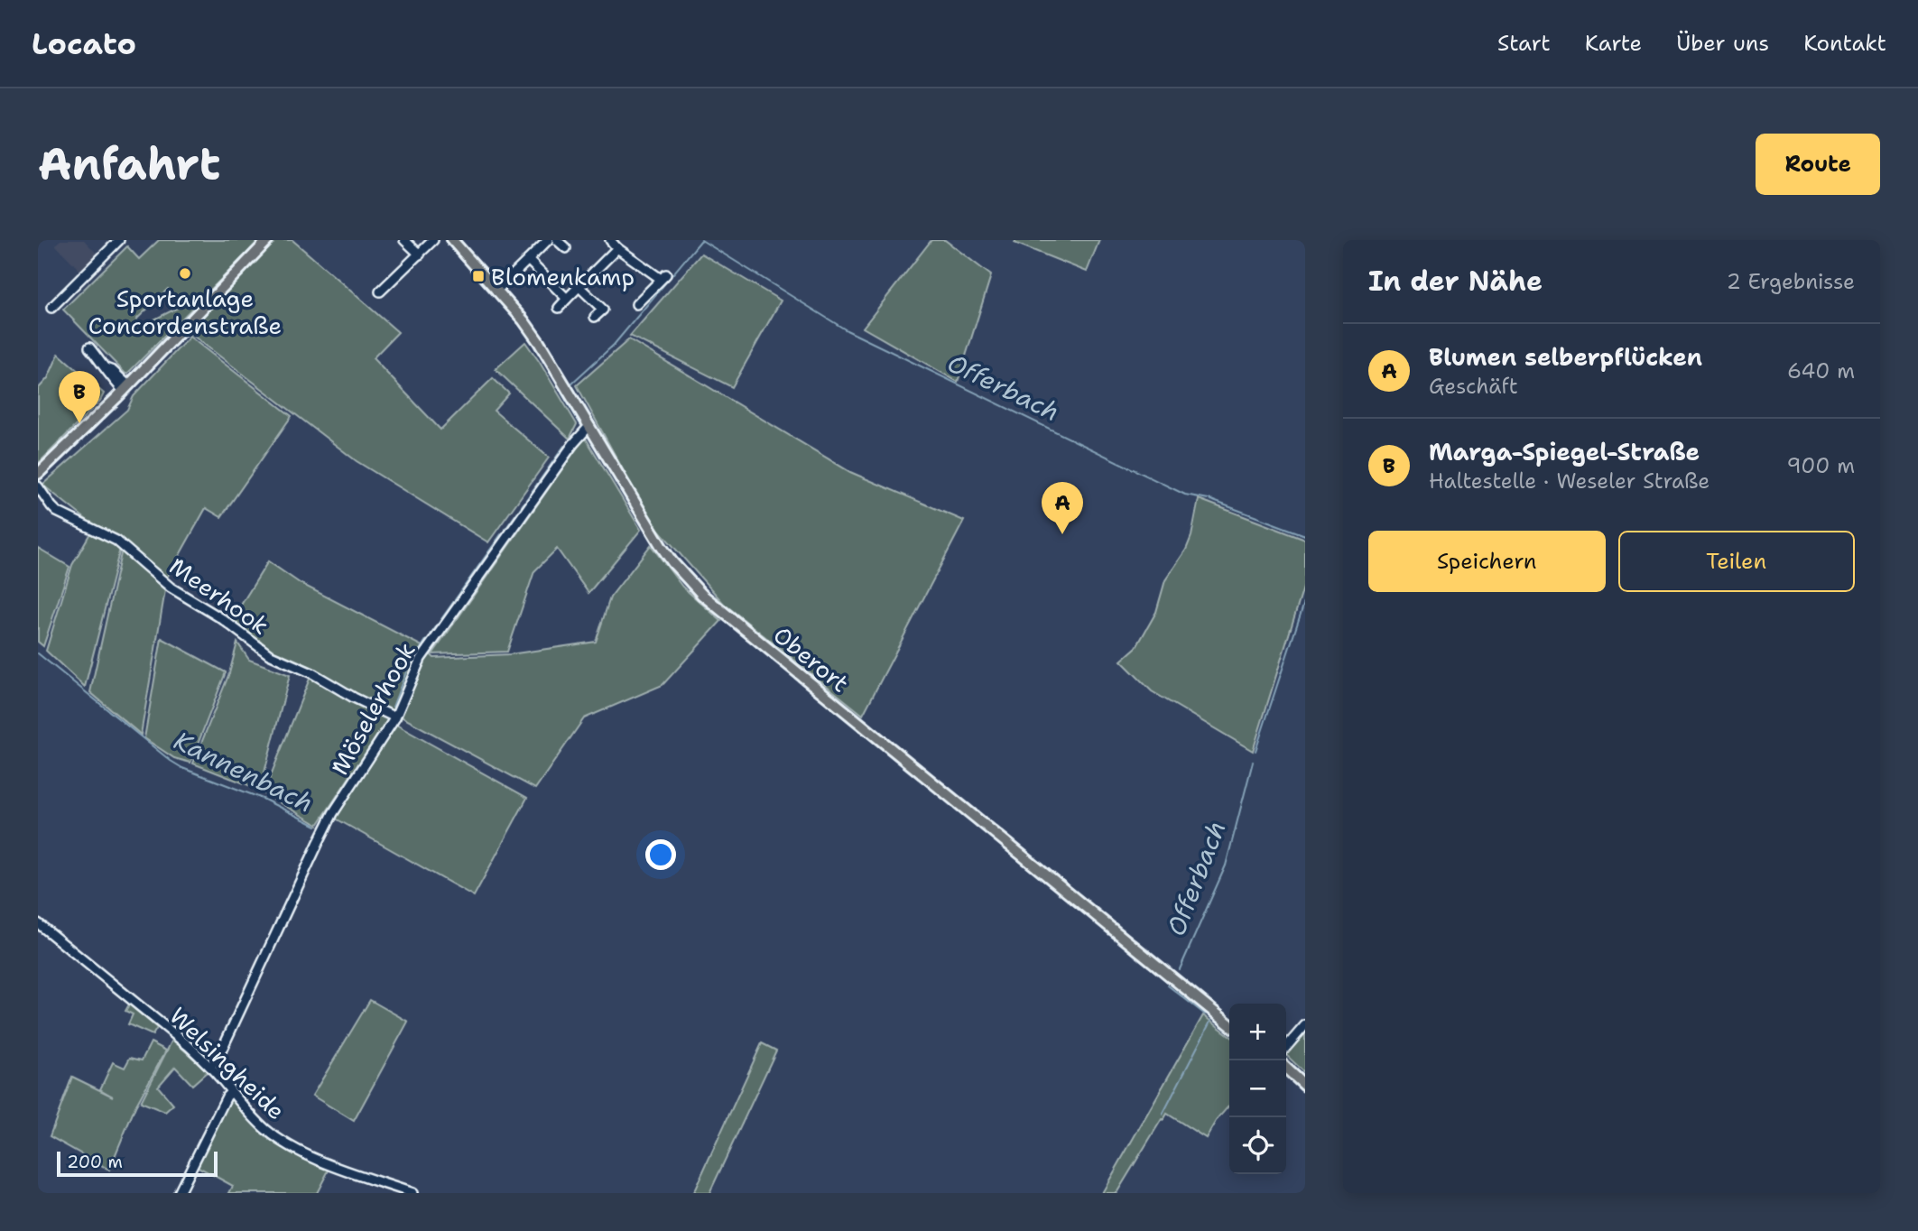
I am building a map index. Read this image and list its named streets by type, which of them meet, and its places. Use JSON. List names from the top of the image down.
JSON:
{
  "streets": {
    "main road": ["Oberort"],
    "street": ["Meerhook", "Möselerhook", "Welsingheide"]
  },
  "crossings": [
    ["Meerhook", "Möselerhook"],
    ["Oberort", "Möselerhook"],
    ["Möselerhook", "Welsingheide"]
  ],
  "water": ["Offerbach", "Kannenbach"],
  "places": {
    "other": ["Sportanlage Concordenstraße"],
    "transit": ["Blomenkamp"]
  },
  "scale_bar": "200 m",
  "page": {
    "header": "Locato",
    "nav": [
      "Start",
      "Karte",
      "Über uns",
      "Kontakt"
    ],
    "buttons": [
      "Route",
      ["Speichern", "Teilen"]
    ],
    "title": "Anfahrt",
    "heading": ["In der Nähe", "2 Ergebnisse"],
    "list": [
      {
        "mark": "A",
        "name": "Blumen selberpflücken",
        "note": "Geschäft",
        "value": "640 m"
      },
      {
        "mark": "B",
        "name": "Marga-Spiegel-Straße",
        "note": "Haltestelle · Weseler Straße",
        "value": "900 m"
      }
    ],
    "pins": ["B", "A"],
    "map_buttons": ["+", "−"],
    "scale": "200 m"
  }
}
